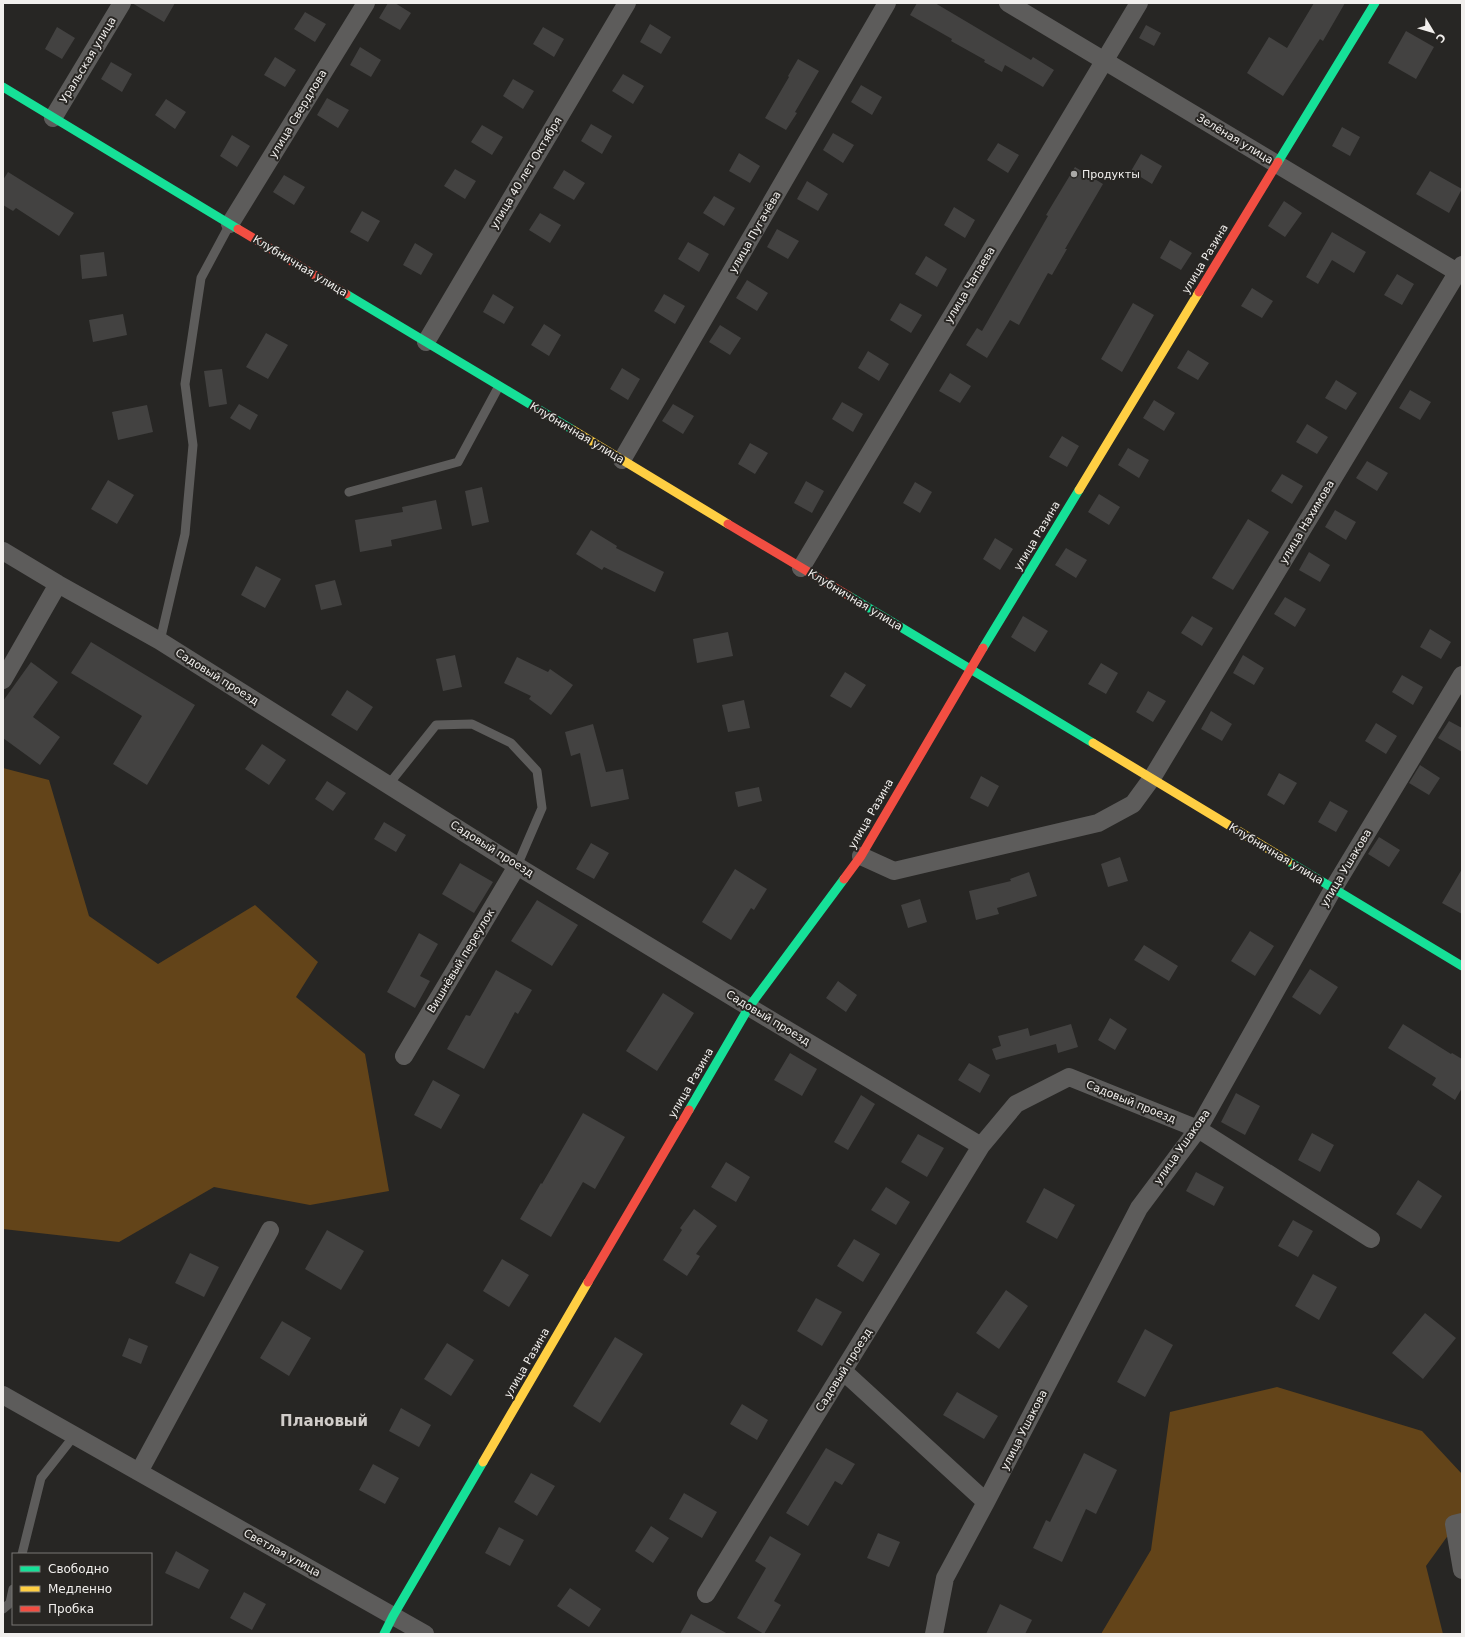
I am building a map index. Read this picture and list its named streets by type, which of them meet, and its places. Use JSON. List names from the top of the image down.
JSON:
{
  "streets": {
    "street": [
      "Уральская улица",
      "улица Свердлова",
      "Зелёная улица",
      "улица 40 лет Октября",
      "улица Пугачёва",
      "улица Разина",
      "Клубничная улица",
      "улица Чапаева",
      "улица Нахимова",
      "Садовый проезд",
      "улица Ушакова",
      "Вишнёвый переулок",
      "Светлая улица"
    ]
  },
  "crossings": [
    ["Уральская улица", "Клубничная улица"],
    ["улица Свердлова", "Клубничная улица"],
    ["Зелёная улица", "улица Разина"],
    ["Зелёная улица", "улица Чапаева"],
    ["Зелёная улица", "улица Нахимова"],
    ["улица 40 лет Октября", "Клубничная улица"],
    ["улица Пугачёва", "Клубничная улица"],
    ["улица Разина", "Клубничная улица"],
    ["улица Разина", "Садовый проезд"],
    ["улица Разина", "Светлая улица"],
    ["Клубничная улица", "улица Чапаева"],
    ["Клубничная улица", "улица Нахимова"],
    ["Клубничная улица", "улица Ушакова"],
    ["Садовый проезд", "улица Ушакова"],
    ["Садовый проезд", "Вишнёвый переулок"]
  ],
  "districts": ["Плановый"],
  "places": ["Продукты"],
  "legend": ["Свободно", "Медленно", "Пробка"],
  "north": "bottom right"
}
